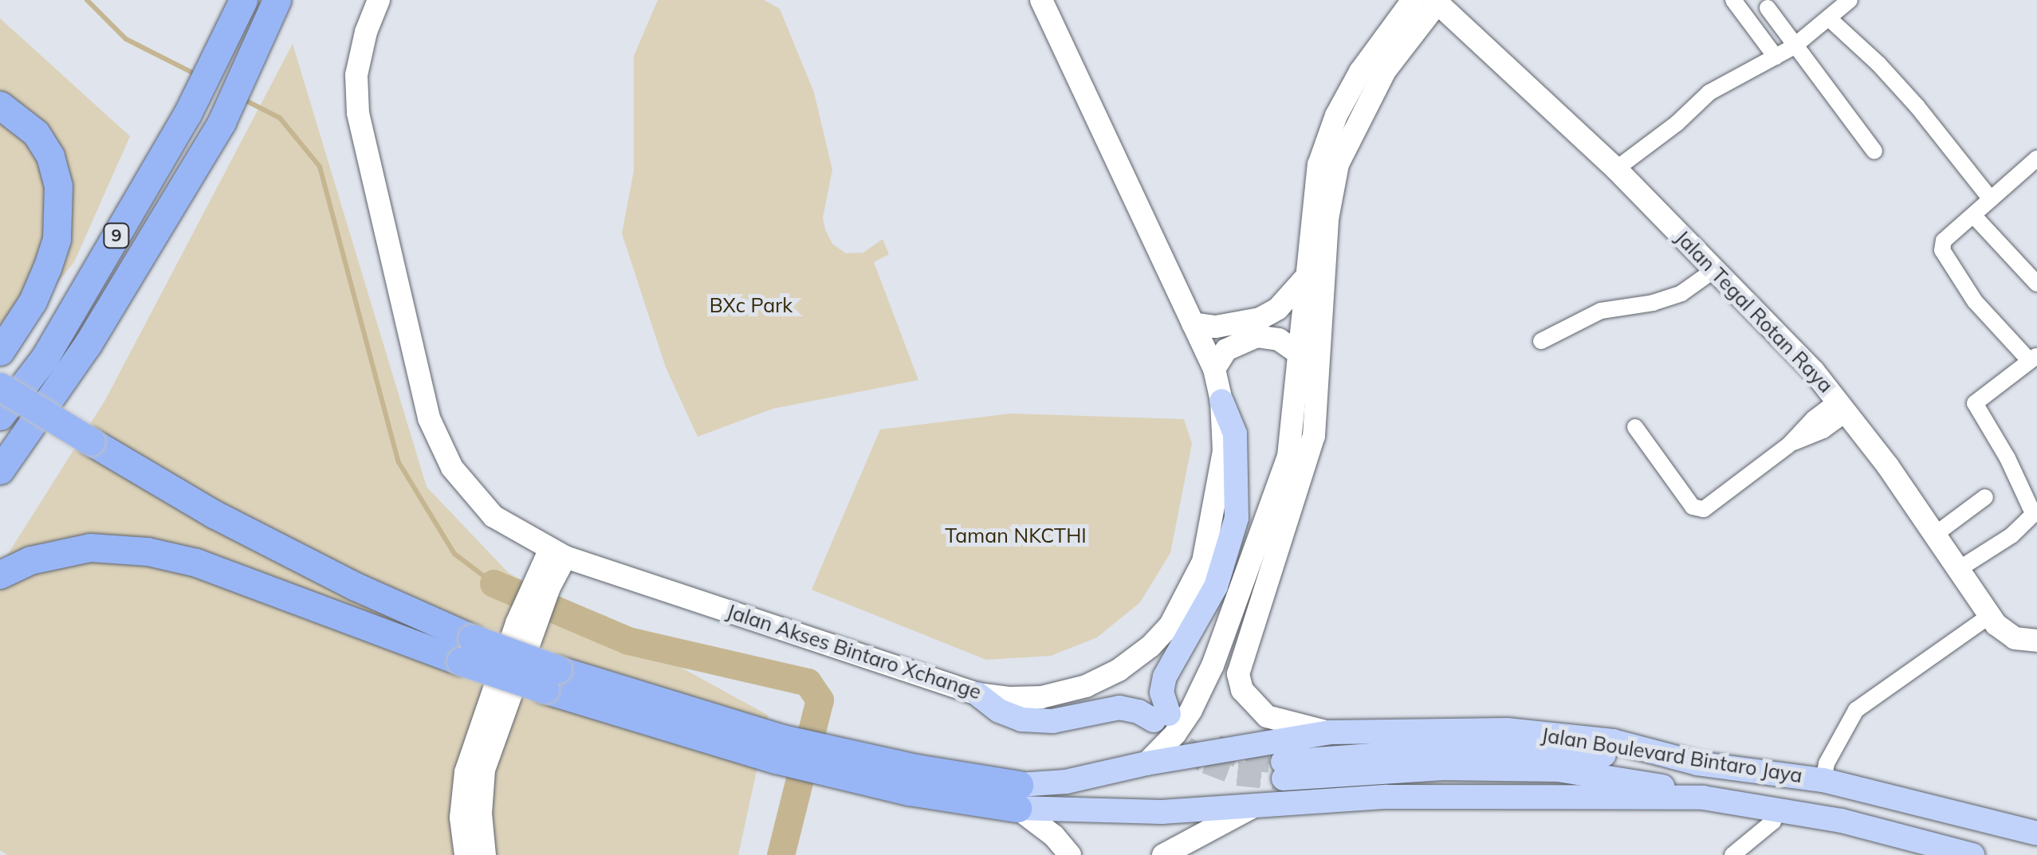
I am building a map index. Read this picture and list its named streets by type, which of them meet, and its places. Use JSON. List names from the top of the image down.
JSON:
{
  "streets": {
    "highway": ["9"],
    "main road": ["Jalan Tegal Rotan Raya", "Jalan Akses Bintaro Xchange", "Jalan Boulevard Bintaro Jaya"]
  },
  "crossings": [
    ["Jalan Tegal Rotan Raya", "Jalan Boulevard Bintaro Jaya"]
  ],
  "parks": ["BXc Park", "Taman NKCTHI"]
}
